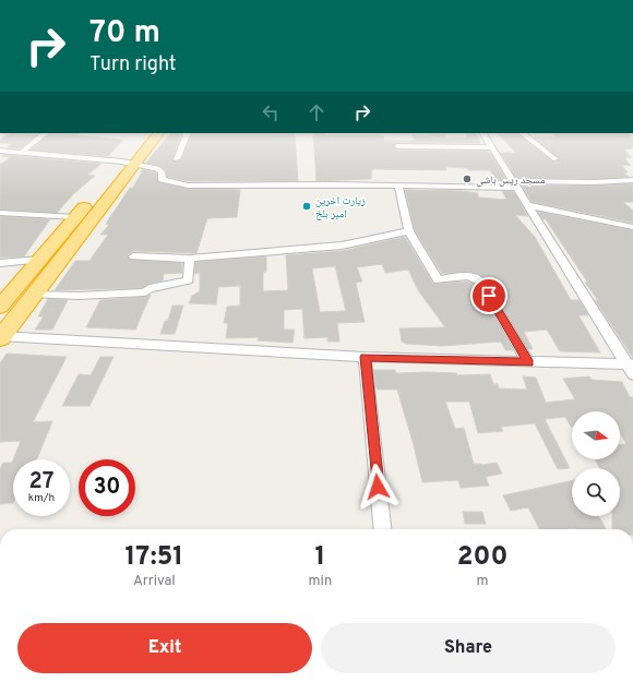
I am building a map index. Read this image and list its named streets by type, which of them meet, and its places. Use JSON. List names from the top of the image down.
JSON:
{
  "places": ["مسجد ریس باشی", "زیارت اخرین امیر بلخ"],
  "north": "right",
  "page": {
    "turn": ["70 m", "Turn right"],
    "speed": "27 km/h",
    "limit": "30",
    "eta": [
      "17:51",
      "Arrival",
      "1",
      "min",
      "200",
      "m"
    ],
    "buttons": ["Exit", "Share"]
  }
}
